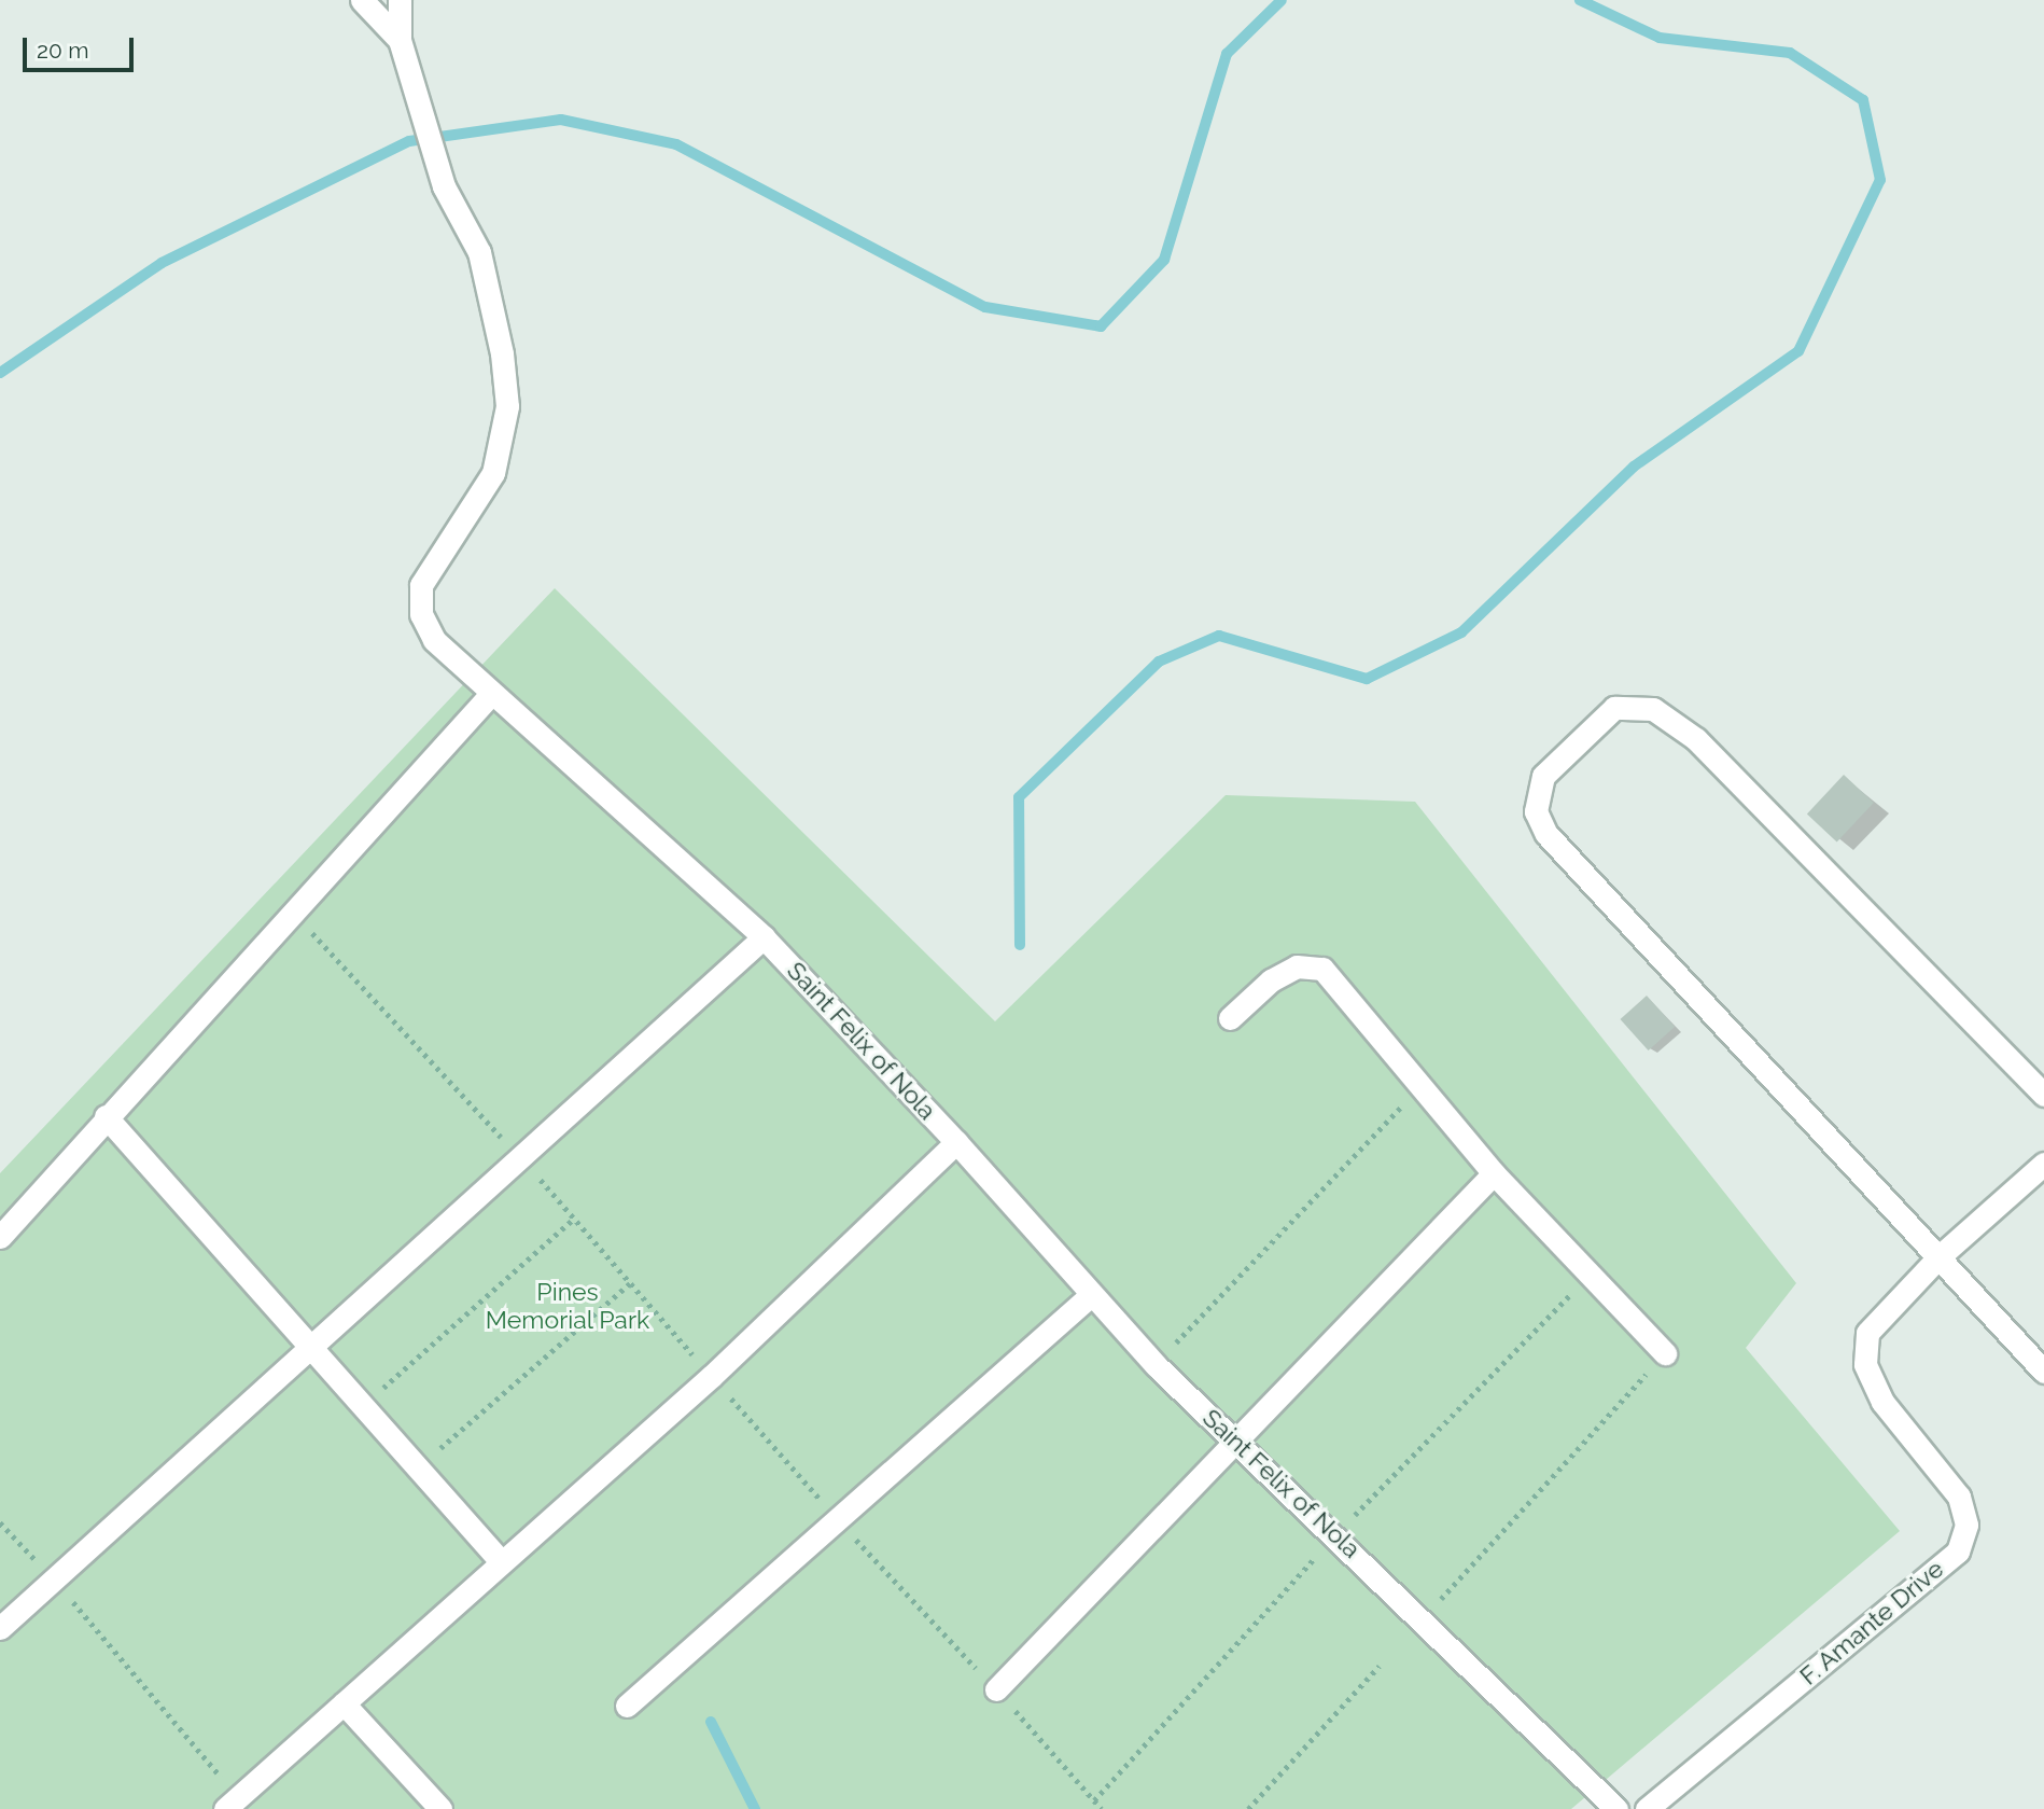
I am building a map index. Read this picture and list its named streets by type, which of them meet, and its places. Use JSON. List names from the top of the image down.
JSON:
{
  "streets": {
    "street": ["Saint Felix of Nola", "F. Amante Drive"]
  },
  "parks": ["Pines Memorial Park"],
  "scale_bar": "20 m"
}
